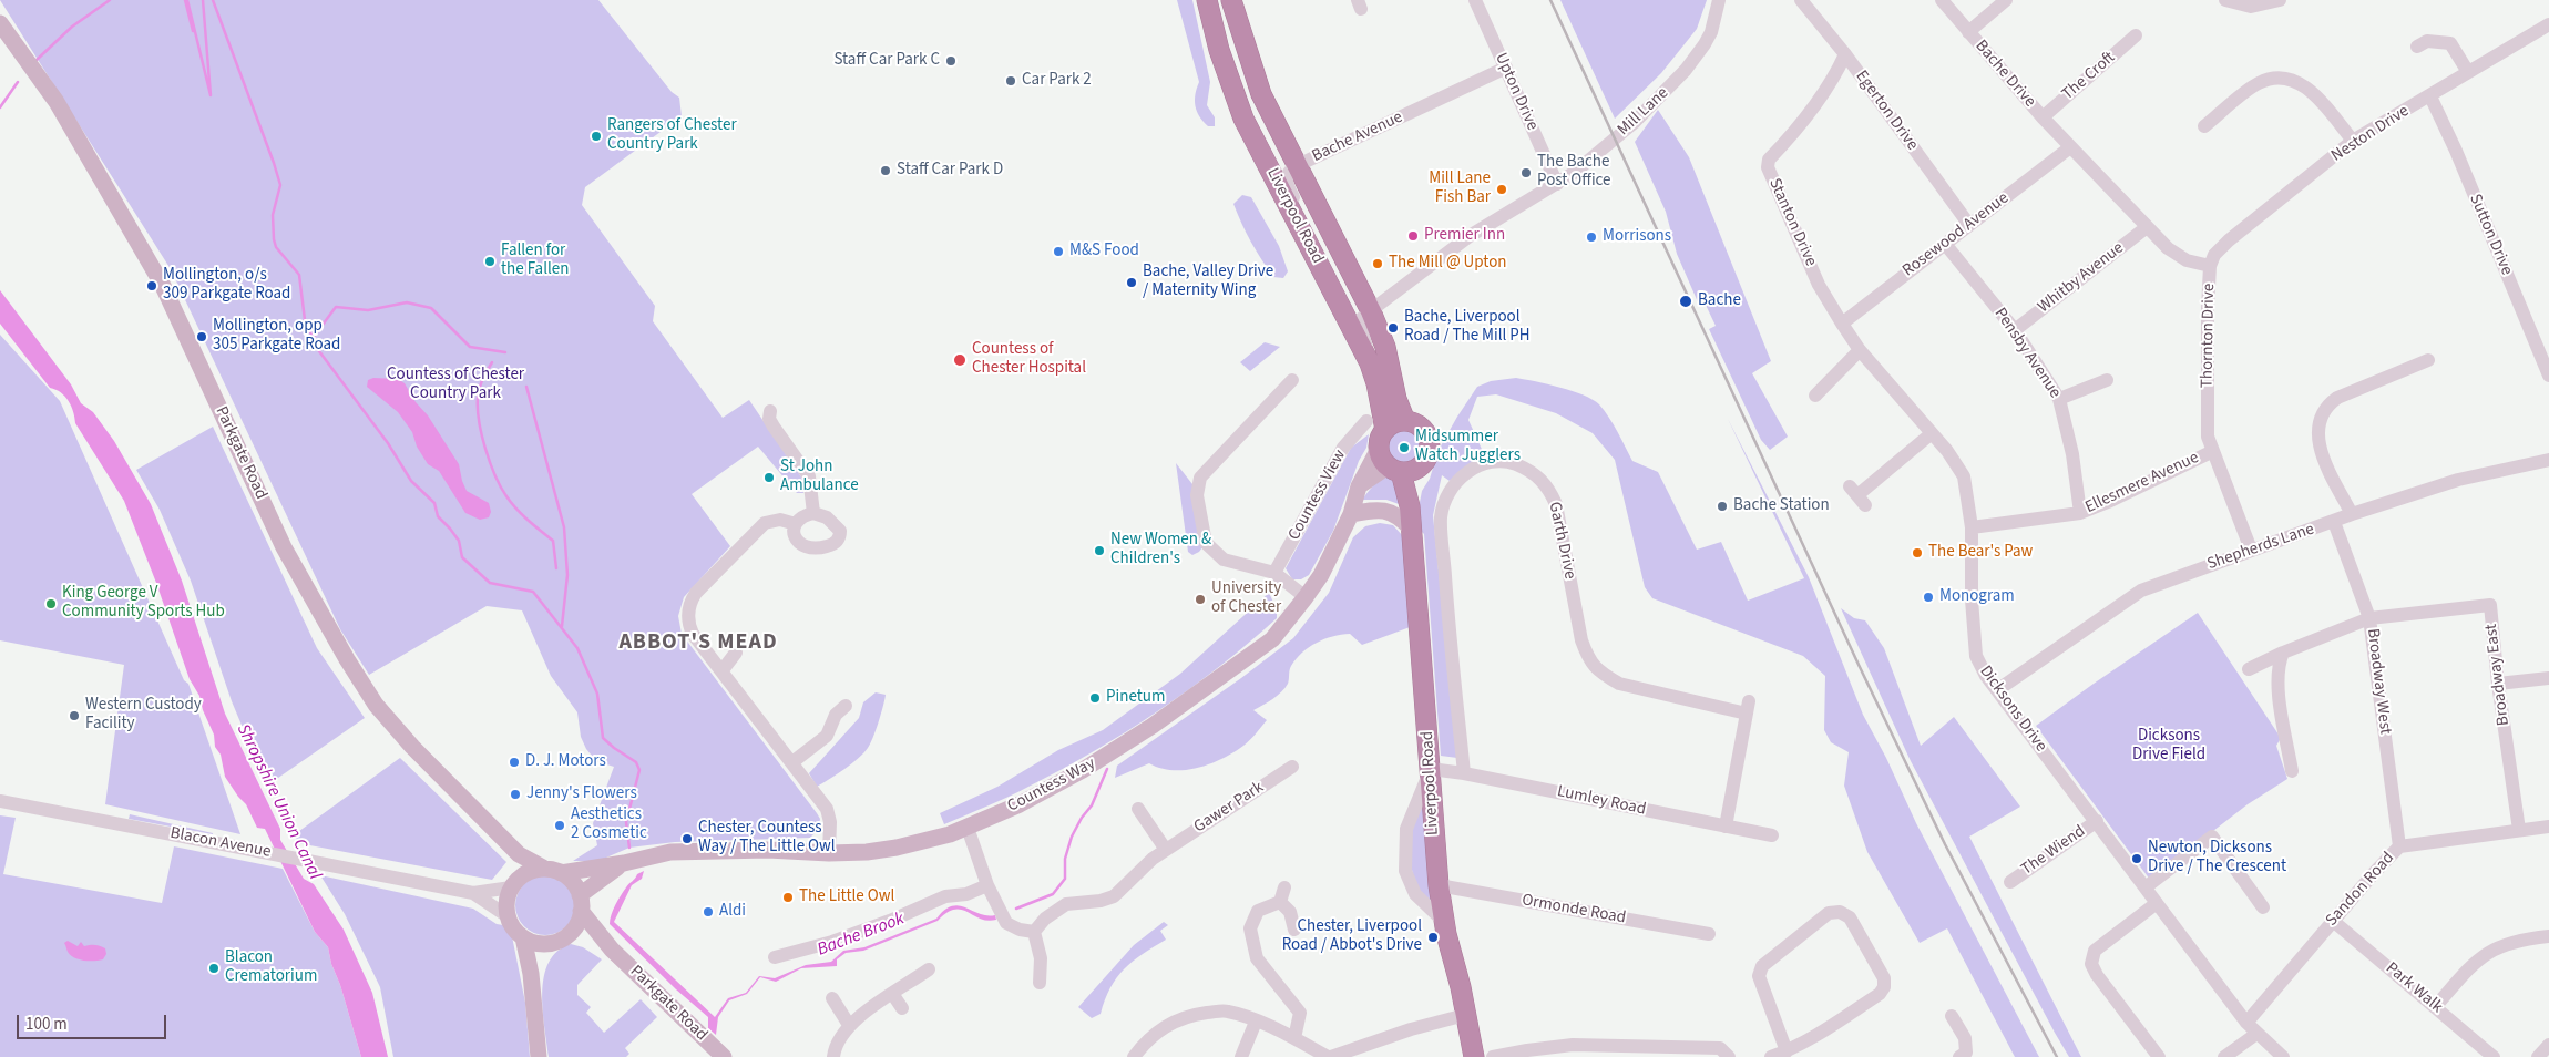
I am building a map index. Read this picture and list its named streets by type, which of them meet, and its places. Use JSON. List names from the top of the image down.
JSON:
{
  "streets": {
    "highway": ["Liverpool Road"],
    "main road": ["Parkgate Road", "Countess Way"],
    "street": [
      "Bache Drive",
      "The Croft",
      "Upton Drive",
      "Egerton Drive",
      "Mill Lane",
      "Neston Drive",
      "Bache Avenue",
      "Stanton Drive",
      "Rosewood Avenue",
      "Sutton Drive",
      "Whitby Avenue",
      "Thornton Drive",
      "Pensby Avenue",
      "Ellesmere Avenue",
      "Countess View",
      "Garth Drive",
      "Shepherds Lane",
      "Broadway East",
      "Broadway West",
      "Dicksons Drive",
      "Lumley Road",
      "Gawer Park",
      "Blacon Avenue",
      "The Wiend",
      "Sandon Road",
      "Ormonde Road",
      "Park Walk"
    ]
  },
  "crossings": [
    ["Bache Drive", "The Croft"],
    ["Bache Drive", "Rosewood Avenue"],
    ["Bache Drive", "Thornton Drive"],
    ["Upton Drive", "Mill Lane"],
    ["Upton Drive", "Bache Avenue"],
    ["Egerton Drive", "Stanton Drive"],
    ["Egerton Drive", "Rosewood Avenue"],
    ["Mill Lane", "Liverpool Road"],
    ["Neston Drive", "Sutton Drive"],
    ["Neston Drive", "Thornton Drive"],
    ["Bache Avenue", "Liverpool Road"],
    ["Liverpool Road", "Countess Way"],
    ["Liverpool Road", "Lumley Road"],
    ["Liverpool Road", "Ormonde Road"],
    ["Stanton Drive", "Rosewood Avenue"],
    ["Stanton Drive", "Dicksons Drive"],
    ["Rosewood Avenue", "Thornton Drive"],
    ["Rosewood Avenue", "Pensby Avenue"],
    ["Rosewood Avenue", "Dicksons Drive"],
    ["Whitby Avenue", "Thornton Drive"],
    ["Whitby Avenue", "Pensby Avenue"],
    ["Thornton Drive", "Ellesmere Avenue"],
    ["Thornton Drive", "Shepherds Lane"],
    ["Pensby Avenue", "Ellesmere Avenue"],
    ["Parkgate Road", "Countess Way"],
    ["Parkgate Road", "Blacon Avenue"],
    ["Ellesmere Avenue", "Dicksons Drive"],
    ["Garth Drive", "Lumley Road"],
    ["Shepherds Lane", "Broadway West"],
    ["Shepherds Lane", "Dicksons Drive"],
    ["Broadway East", "Broadway West"],
    ["Broadway East", "Sandon Road"],
    ["Broadway West", "Sandon Road"],
    ["Dicksons Drive", "The Wiend"],
    ["Dicksons Drive", "Sandon Road"],
    ["Countess Way", "Blacon Avenue"],
    ["Sandon Road", "Park Walk"]
  ],
  "districts": ["ABBOT'S MEAD"],
  "water": ["Shropshire Union Canal", "Bache Brook"],
  "parks": ["Countess of Chester Country Park", "Dicksons Drive Field"],
  "places": [
    "Staff Car Park C",
    "Car Park 2",
    "Rangers of Chester Country Park",
    "Staff Car Park D",
    "The Bache Post Office",
    "Mill Lane Fish Bar",
    "Premier Inn",
    "Morrisons",
    "M&S Food",
    "Fallen for the Fallen",
    "The Mill @ Upton",
    "Bache, Valley Drive / Maternity Wing",
    "Mollington, o/s 309 Parkgate Road",
    "Bache",
    "Bache, Liverpool Road / The Mill PH",
    "Mollington, opp 305 Parkgate Road",
    "Countess of Chester Hospital",
    "Midsummer Watch Jugglers",
    "St John Ambulance",
    "Bache Station",
    "New Women & Children's",
    "The Bear's Paw",
    "Monogram",
    "University of Chester",
    "King George V Community Sports Hub",
    "Pinetum",
    "Western Custody Facility",
    "D. J. Motors",
    "Jenny's Flowers",
    "Aesthetics 2 Cosmetic",
    "Chester, Countess Way / The Little Owl",
    "Newton, Dicksons Drive / The Crescent",
    "The Little Owl",
    "Aldi",
    "Chester, Liverpool Road / Abbot's Drive",
    "Blacon Crematorium"
  ],
  "scale_bar": "100 m"
}
